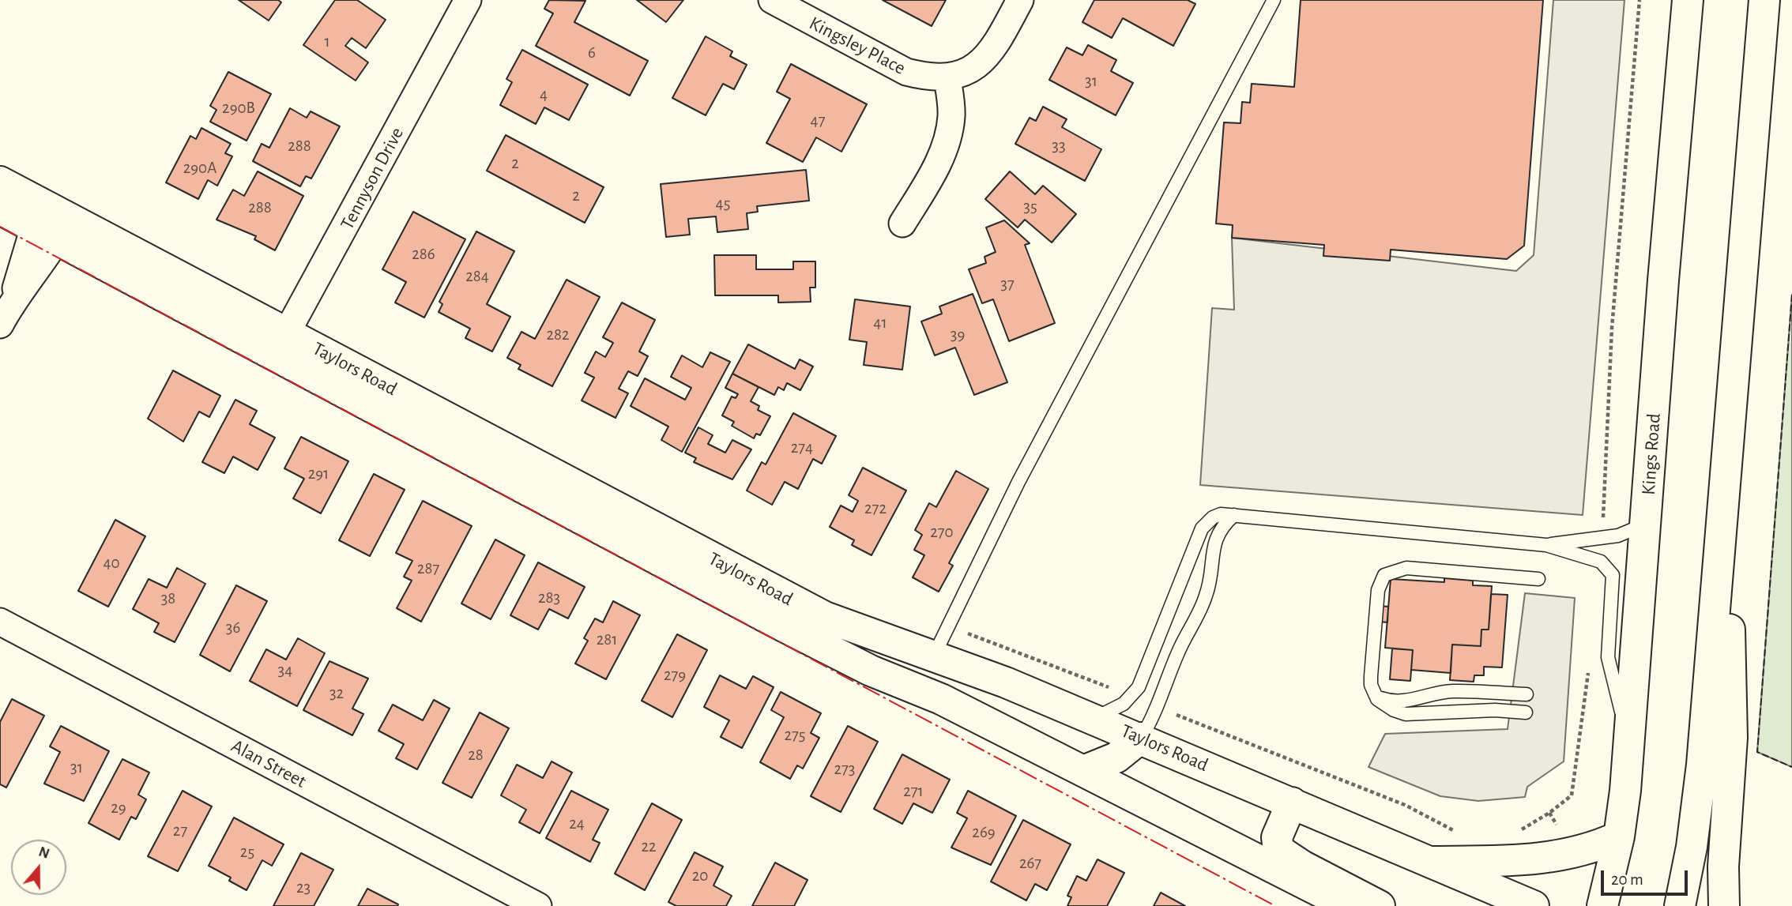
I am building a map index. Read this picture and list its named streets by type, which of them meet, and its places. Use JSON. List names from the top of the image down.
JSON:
{
  "streets": {
    "main road": ["Taylors Road", "Kings Road"],
    "street": ["Kingsley Place", "Tennyson Drive", "Alan Street"]
  },
  "crossings": [
    ["Tennyson Drive", "Taylors Road"]
  ],
  "house_numbers": [
    "1",
    "6",
    "31",
    "4",
    "290B",
    "47",
    "288",
    "33",
    "2",
    "290A",
    "2",
    "45",
    "35",
    "288",
    "286",
    "284",
    "37",
    "41",
    "282",
    "39",
    "274",
    "291",
    "272",
    "270",
    "40",
    "287",
    "283",
    "38",
    "36",
    "281",
    "34",
    "279",
    "32",
    "275",
    "28",
    "31",
    "273",
    "271",
    "29",
    "24",
    "27",
    "269",
    "22",
    "25",
    "267",
    "20",
    "23"
  ],
  "scale_bar": "20 m",
  "north": "top"
}
